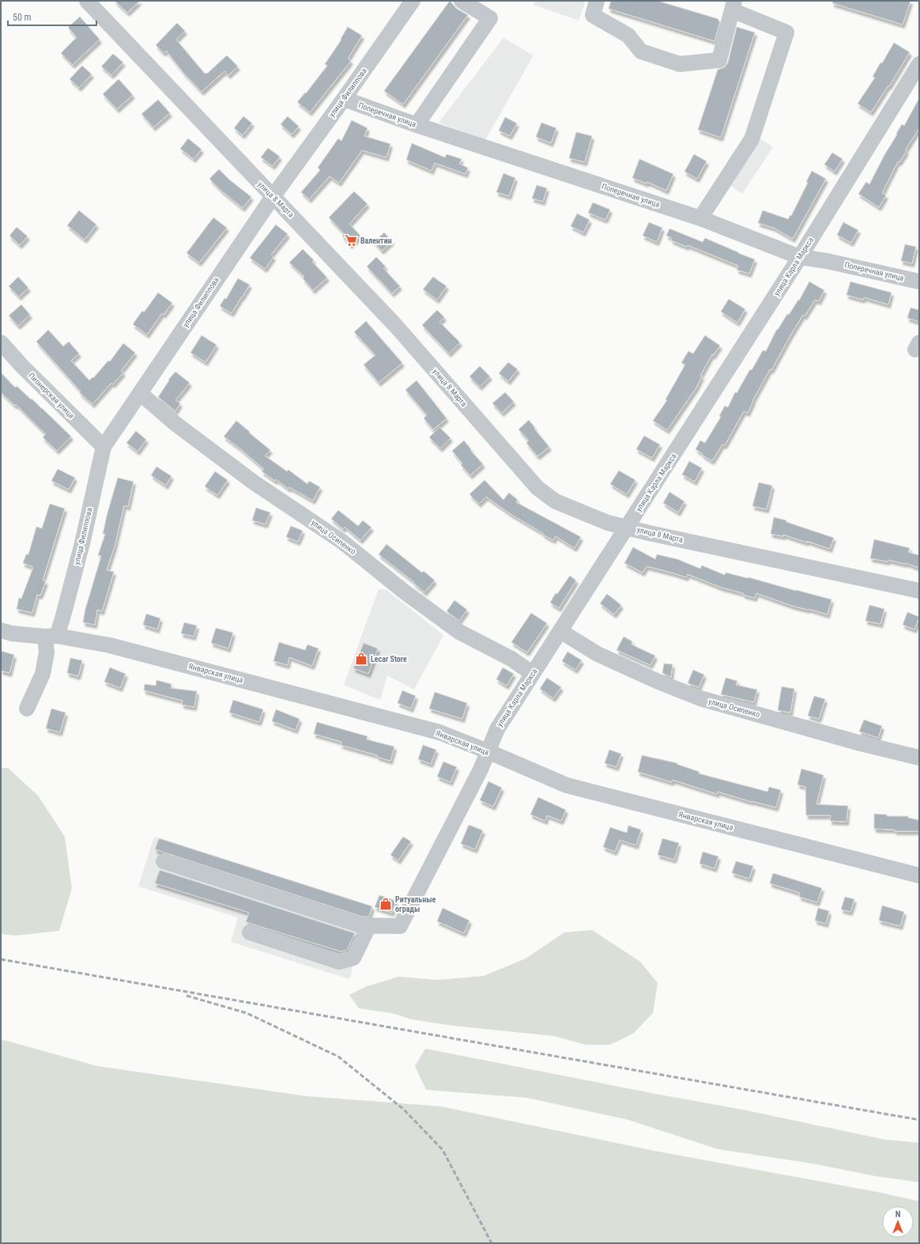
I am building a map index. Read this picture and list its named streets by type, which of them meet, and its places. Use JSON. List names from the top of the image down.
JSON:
{
  "streets": {
    "street": [
      "улица Филиппова",
      "Поперечная улица",
      "улица 8 Марта",
      "улица Карла Маркса",
      "Пионерская улица",
      "улица Осипенко",
      "Январская улица"
    ]
  },
  "crossings": [
    ["улица Филиппова", "Поперечная улица"],
    ["улица Филиппова", "улица 8 Марта"],
    ["улица Филиппова", "Пионерская улица"],
    ["улица Филиппова", "улица Осипенко"],
    ["улица Филиппова", "Январская улица"],
    ["Поперечная улица", "улица Карла Маркса"],
    ["улица 8 Марта", "улица Карла Маркса"],
    ["улица Карла Маркса", "улица Осипенко"],
    ["улица Карла Маркса", "Январская улица"]
  ],
  "places": {
    "supermarket": ["Валентин"],
    "shop": ["Lecar Store", "Ритуальные ограды"]
  },
  "scale_bar": "50 m",
  "north": "top"
}
